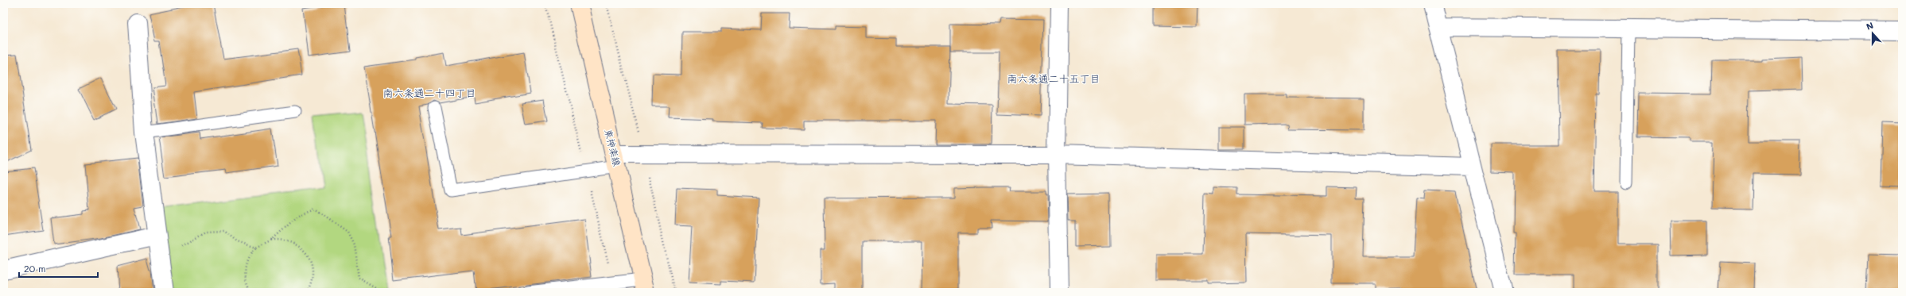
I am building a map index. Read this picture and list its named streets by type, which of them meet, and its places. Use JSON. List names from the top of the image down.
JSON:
{
  "streets": {
    "street": ["東神楽線"]
  },
  "districts": ["南六条通二十五丁目", "南六条通二十四丁目"],
  "scale_bar": "20 m",
  "north": "top"
}
